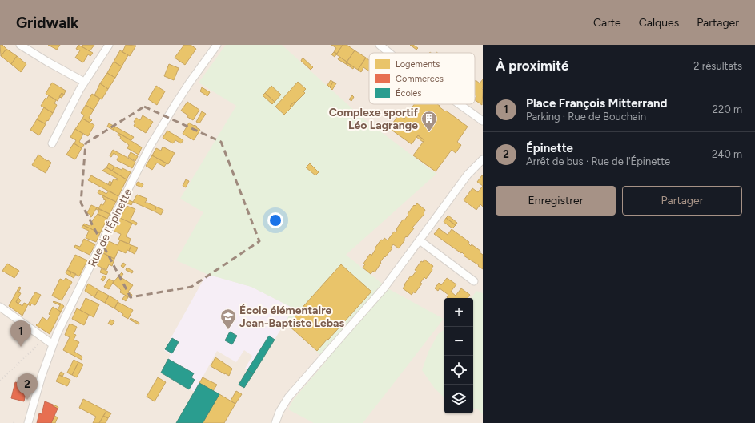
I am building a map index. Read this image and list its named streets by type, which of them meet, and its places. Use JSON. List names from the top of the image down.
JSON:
{
  "streets": {
    "street": ["Rue de l'Épinette"]
  },
  "places": {
    "building": ["Complexe sportif Léo Lagrange"],
    "school or university": ["École élémentaire Jean-Baptiste Lebas"]
  },
  "legend": ["Logements", "Commerces", "Écoles"],
  "page": {
    "header": "Gridwalk",
    "nav": ["Carte", "Calques", "Partager"],
    "heading": ["À proximité", "2 résultats"],
    "list": [
      {
        "mark": "1",
        "name": "Place François Mitterrand",
        "note": "Parking · Rue de Bouchain",
        "value": "220 m"
      },
      {
        "mark": "2",
        "name": "Épinette",
        "note": "Arrêt de bus · Rue de l'Épinette",
        "value": "240 m"
      }
    ],
    "buttons": ["Enregistrer", "Partager"],
    "map_buttons": ["+", "−"],
    "pins": ["1", "2"]
  }
}
